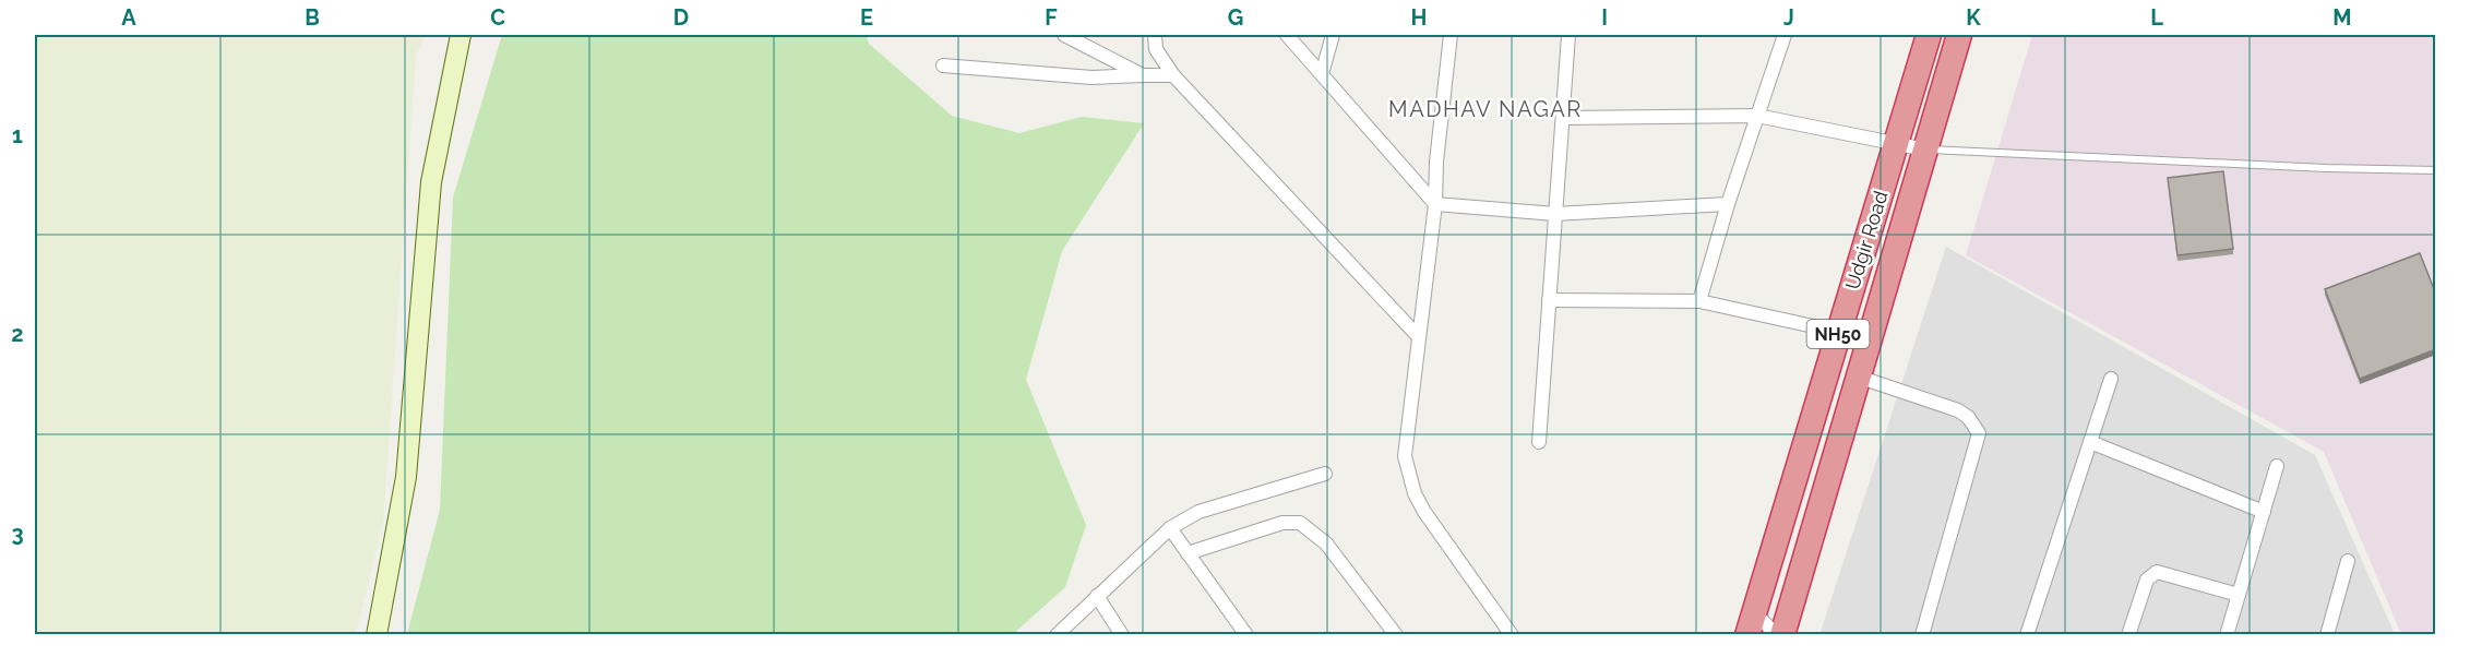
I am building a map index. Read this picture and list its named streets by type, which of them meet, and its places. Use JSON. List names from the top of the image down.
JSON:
{
  "streets": {
    "highway": ["Udgir Road", "NH50"]
  },
  "districts": ["MADHAV NAGAR"],
  "grid": {
    "columns": [
      "A",
      "B",
      "C",
      "D",
      "E",
      "F",
      "G",
      "H",
      "I",
      "J",
      "K",
      "L",
      "M"
    ],
    "rows": ["1", "2", "3"]
  }
}
